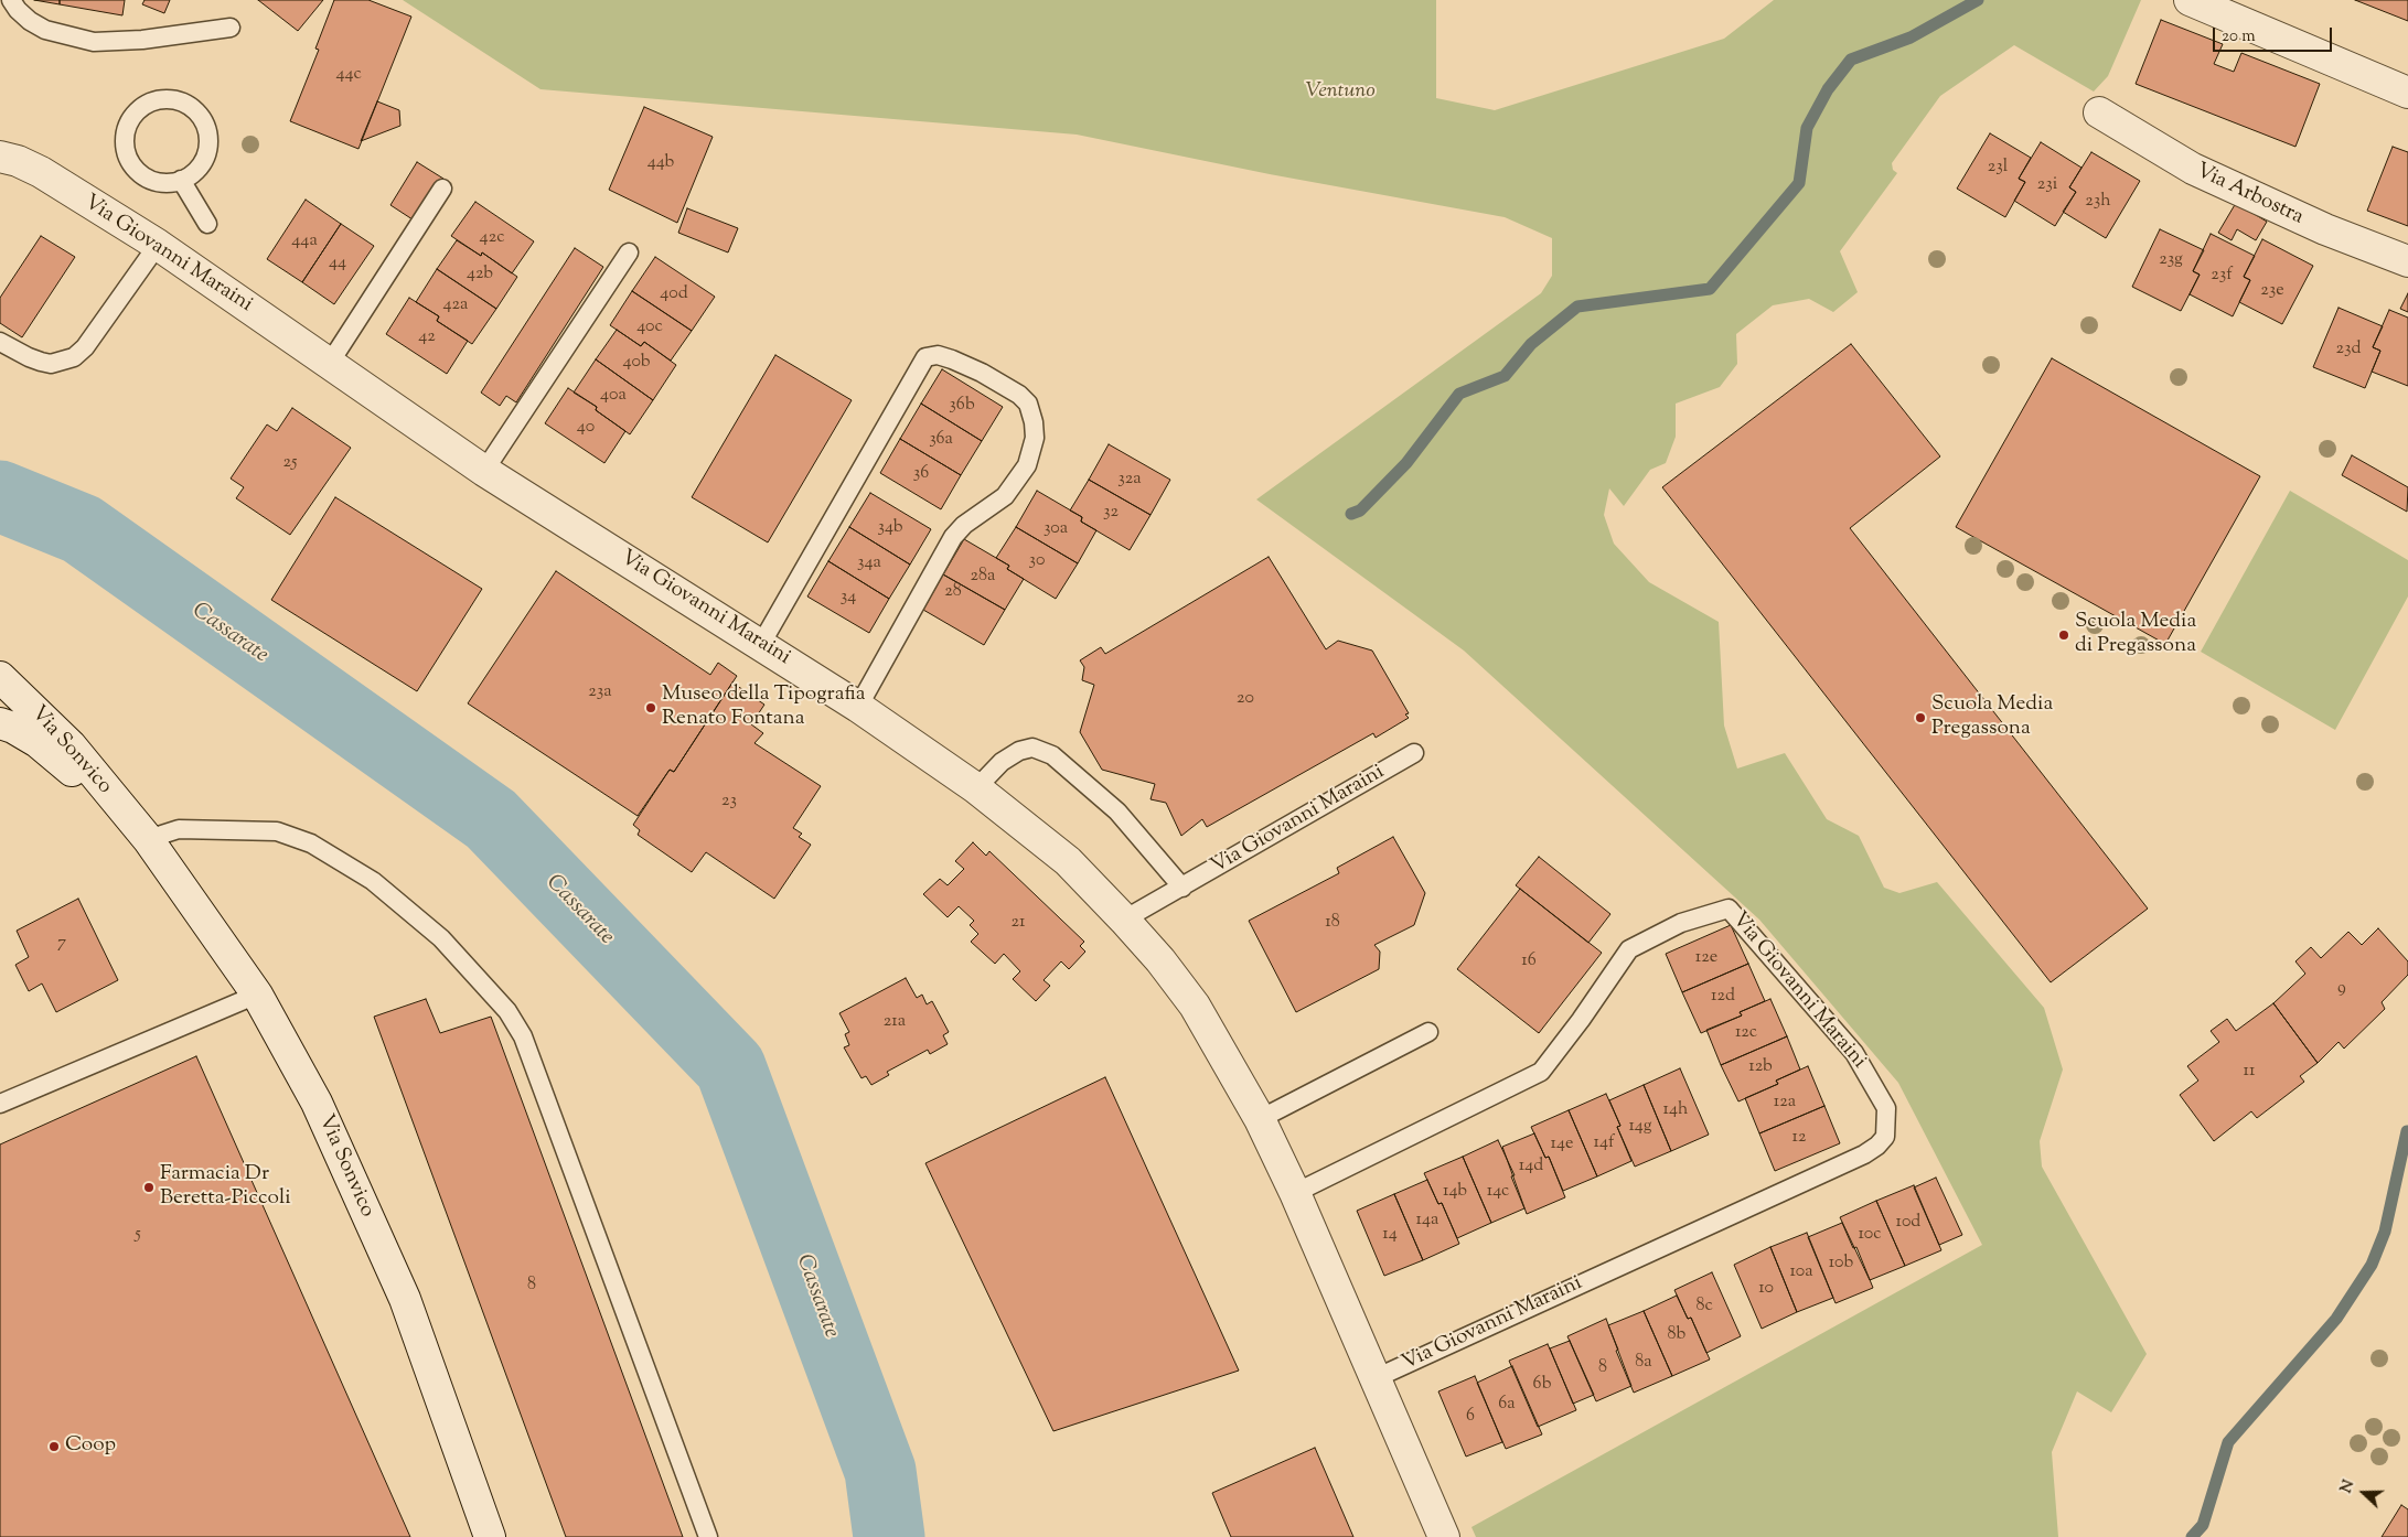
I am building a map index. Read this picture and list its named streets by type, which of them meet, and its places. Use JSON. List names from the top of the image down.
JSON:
{
  "streets": {
    "street": ["Via Arbostra", "Via Giovanni Maraini", "Via Sonvico"]
  },
  "water": ["Cassarate"],
  "parks": ["Ventuno"],
  "places": [
    "Scuola Media di Pregassona",
    "Museo della Tipografia Renato Fontana",
    "Scuola Media Pregassona",
    "Farmacia Dr Beretta-Piccoli",
    "Coop"
  ],
  "house_numbers": [
    "44c",
    "44b",
    "23l",
    "23i",
    "23h",
    "42c",
    "44a",
    "23g",
    "44",
    "42b",
    "23f",
    "23e",
    "40d",
    "42a",
    "40c",
    "42",
    "23d",
    "40b",
    "40a",
    "36b",
    "40",
    "36a",
    "25",
    "36",
    "32a",
    "32",
    "34b",
    "30a",
    "30",
    "34a",
    "28a",
    "28",
    "34",
    "23a",
    "20",
    "23",
    "21",
    "18",
    "7",
    "12e",
    "16",
    "9",
    "12d",
    "21a",
    "12c",
    "12b",
    "11",
    "12a",
    "14h",
    "14g",
    "12",
    "14f",
    "14e",
    "14d",
    "14b",
    "14c",
    "14a",
    "10d",
    "5",
    "14",
    "10c",
    "10b",
    "10a",
    "8",
    "10",
    "8c",
    "8b",
    "8a",
    "8",
    "6b",
    "6a",
    "6"
  ],
  "scale_bar": "20 m",
  "north": "left"
}
